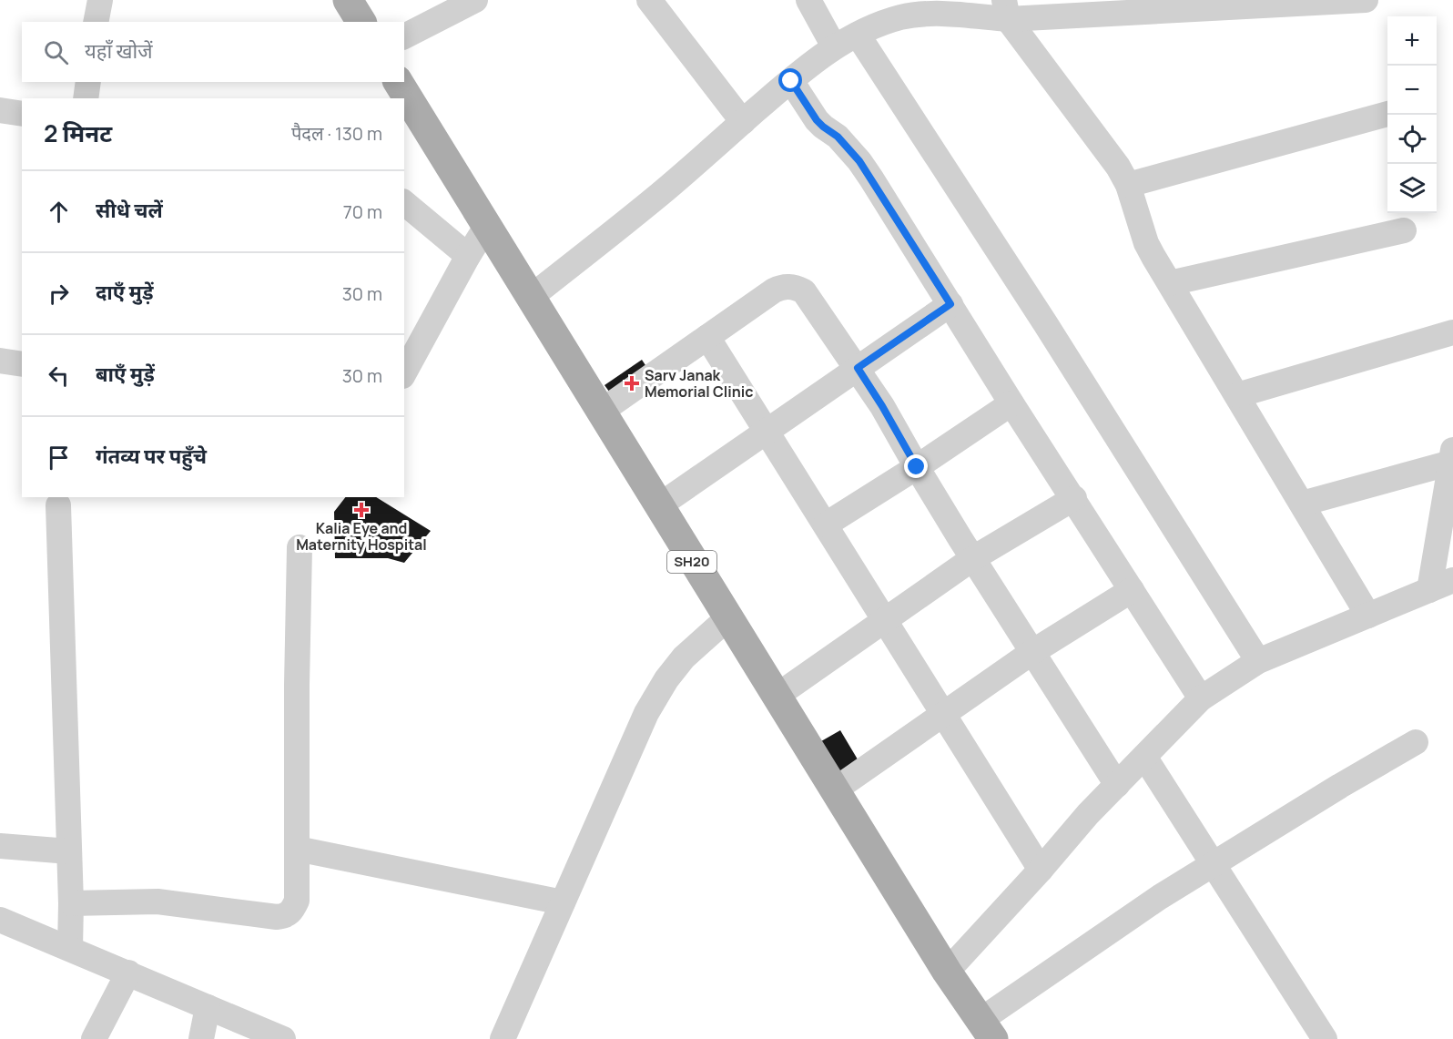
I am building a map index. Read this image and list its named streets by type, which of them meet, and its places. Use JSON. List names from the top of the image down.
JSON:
{
  "streets": {
    "main road": ["SH20"]
  },
  "places": {
    "health": ["Sarv Janak Memorial Clinic", "Kalia Eye and Maternity Hospital"]
  },
  "page": {
    "map_buttons": ["+", "−"],
    "search": "यहाँ खोजें",
    "heading": ["2 मिनट", "पैदल · 130 m"],
    "list": [
      ["सीधे चलें", "70 m"],
      ["दाएँ मुड़ें", "30 m"],
      ["बाएँ मुड़ें", "30 m"],
      "गंतव्य पर पहुँचे"
    ]
  }
}
